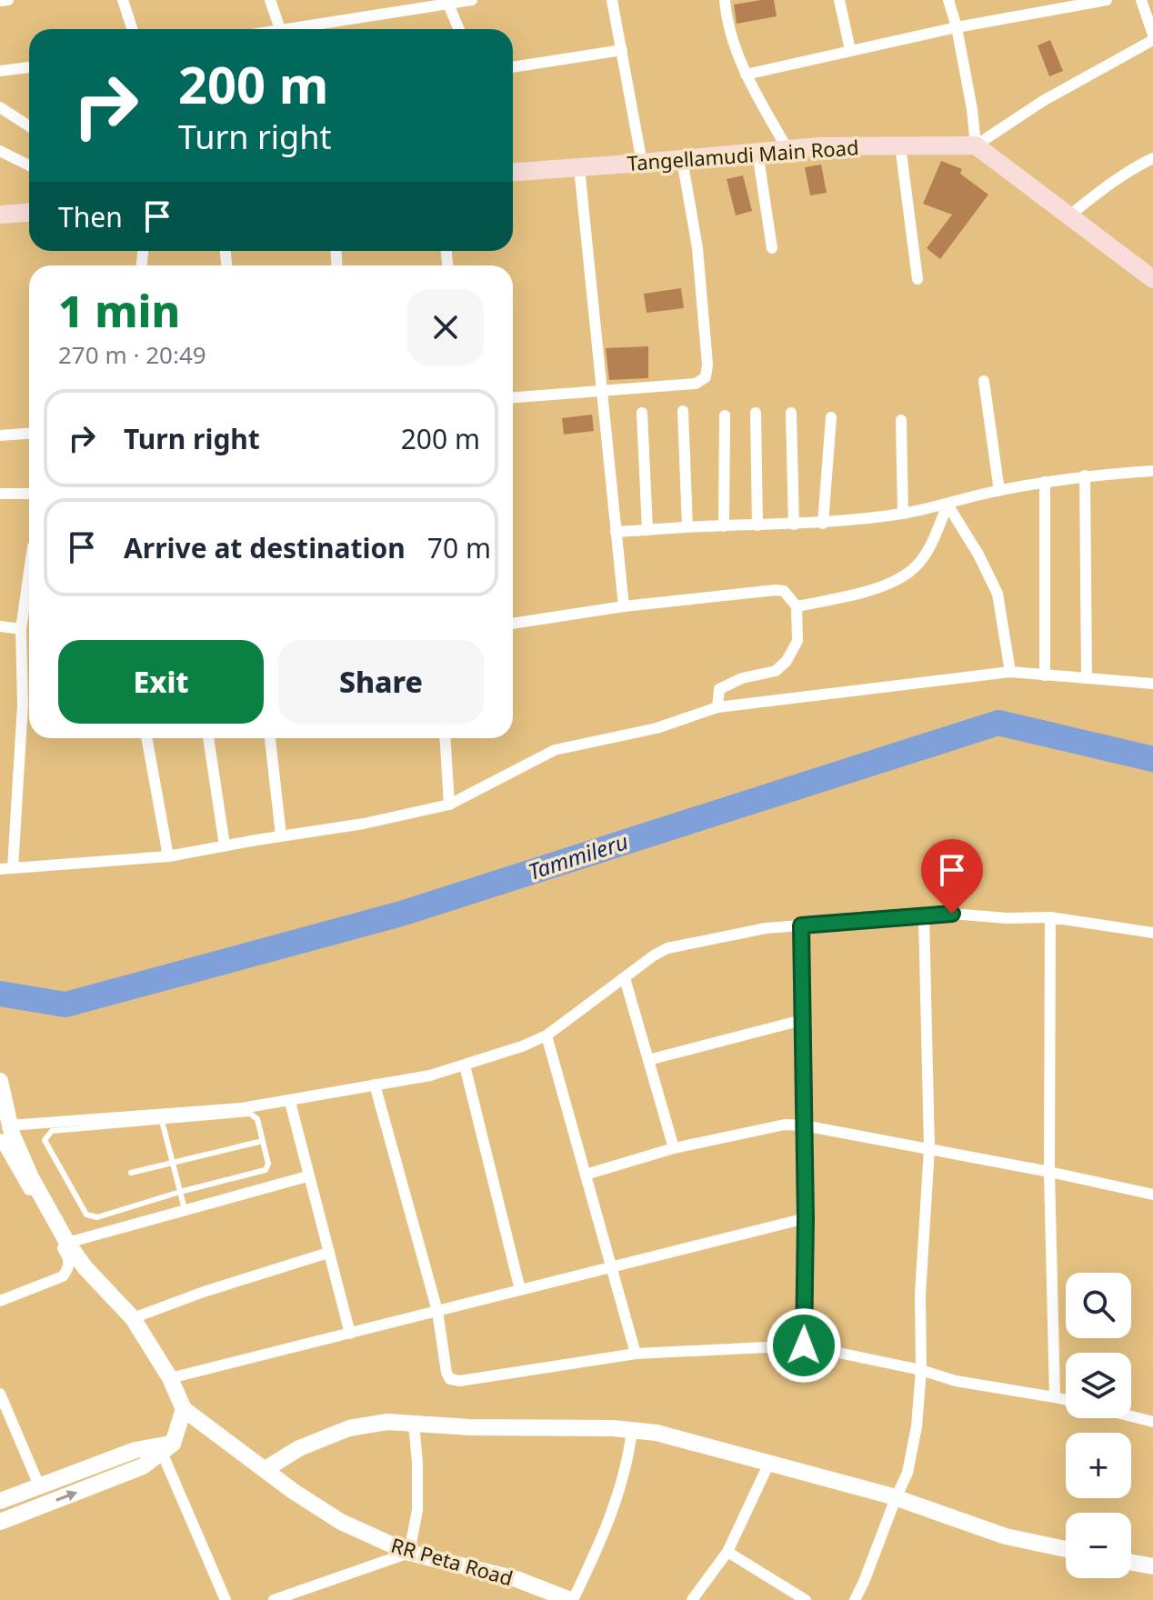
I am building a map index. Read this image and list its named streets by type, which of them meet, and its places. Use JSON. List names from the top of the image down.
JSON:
{
  "streets": {
    "main road": ["Tangellamudi Main Road", "RR Peta Road"]
  },
  "water": ["Tammileru"],
  "page": {
    "turn": ["200 m", "Turn right"],
    "then": "Then",
    "heading": ["1 min", "270 m · 20:49"],
    "list": [
      {
        "name": "Turn right",
        "value": "200 m"
      },
      {
        "name": "Arrive at destination",
        "value": "70 m"
      }
    ],
    "buttons": ["Exit", "Share"],
    "map_buttons": ["+", "−"]
  }
}
